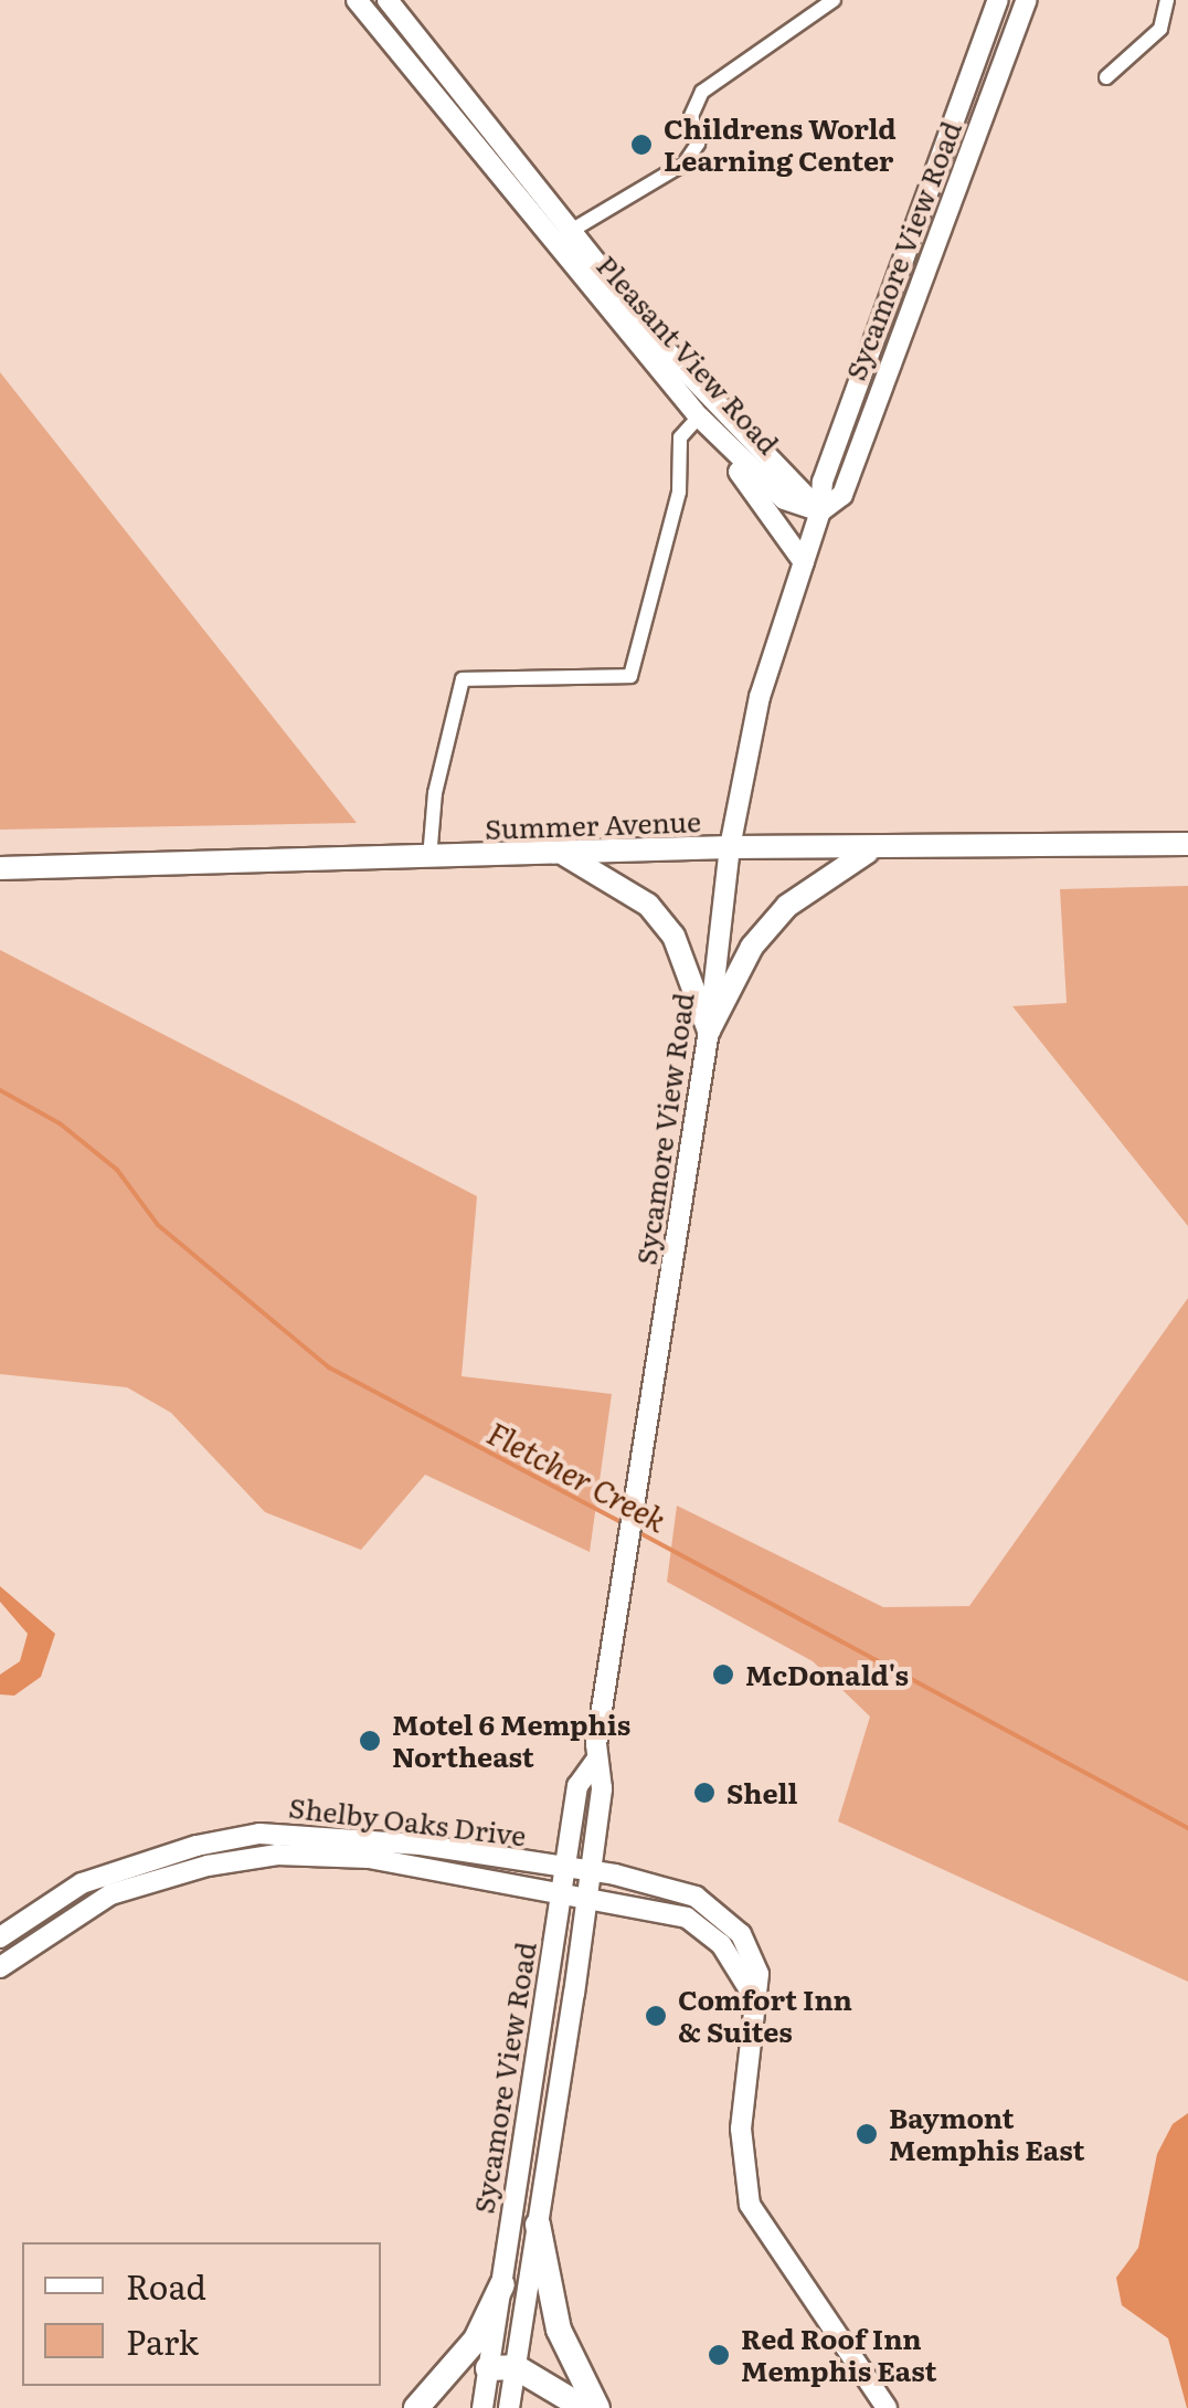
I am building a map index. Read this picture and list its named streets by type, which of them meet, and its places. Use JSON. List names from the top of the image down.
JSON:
{
  "streets": {
    "main road": [
      "Sycamore View Road",
      "Pleasant View Road",
      "Summer Avenue",
      "Shelby Oaks Drive"
    ]
  },
  "crossings": [
    ["Sycamore View Road", "Pleasant View Road"],
    ["Sycamore View Road", "Summer Avenue"],
    ["Sycamore View Road", "Shelby Oaks Drive"]
  ],
  "water": ["Fletcher Creek"],
  "places": [
    "Childrens World Learning Center",
    "McDonald's",
    "Motel 6 Memphis Northeast",
    "Shell",
    "Comfort Inn & Suites",
    "Baymont Memphis East",
    "Red Roof Inn Memphis East"
  ],
  "legend": ["Road", "Park"]
}
